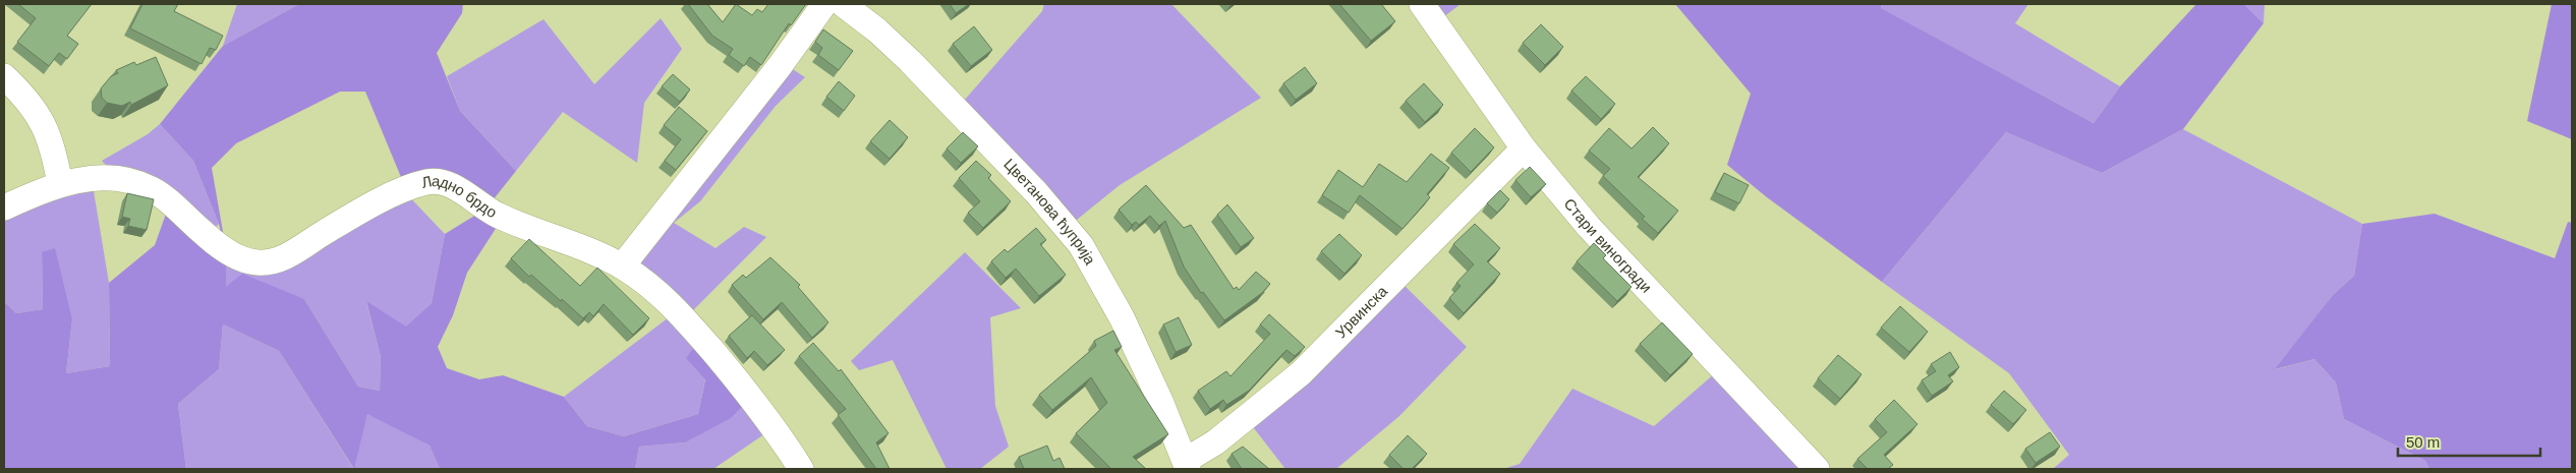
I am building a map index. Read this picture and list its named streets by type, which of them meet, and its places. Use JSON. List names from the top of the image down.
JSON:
{
  "streets": {
    "street": [
      "Ладно брдо",
      "Цветанова ћуприја",
      "Стари виногради",
      "Урвинска"
    ]
  },
  "crossings": [
    ["Цветанова ћуприја", "Урвинска"],
    ["Стари виногради", "Урвинска"]
  ],
  "scale_bar": "50 m"
}
